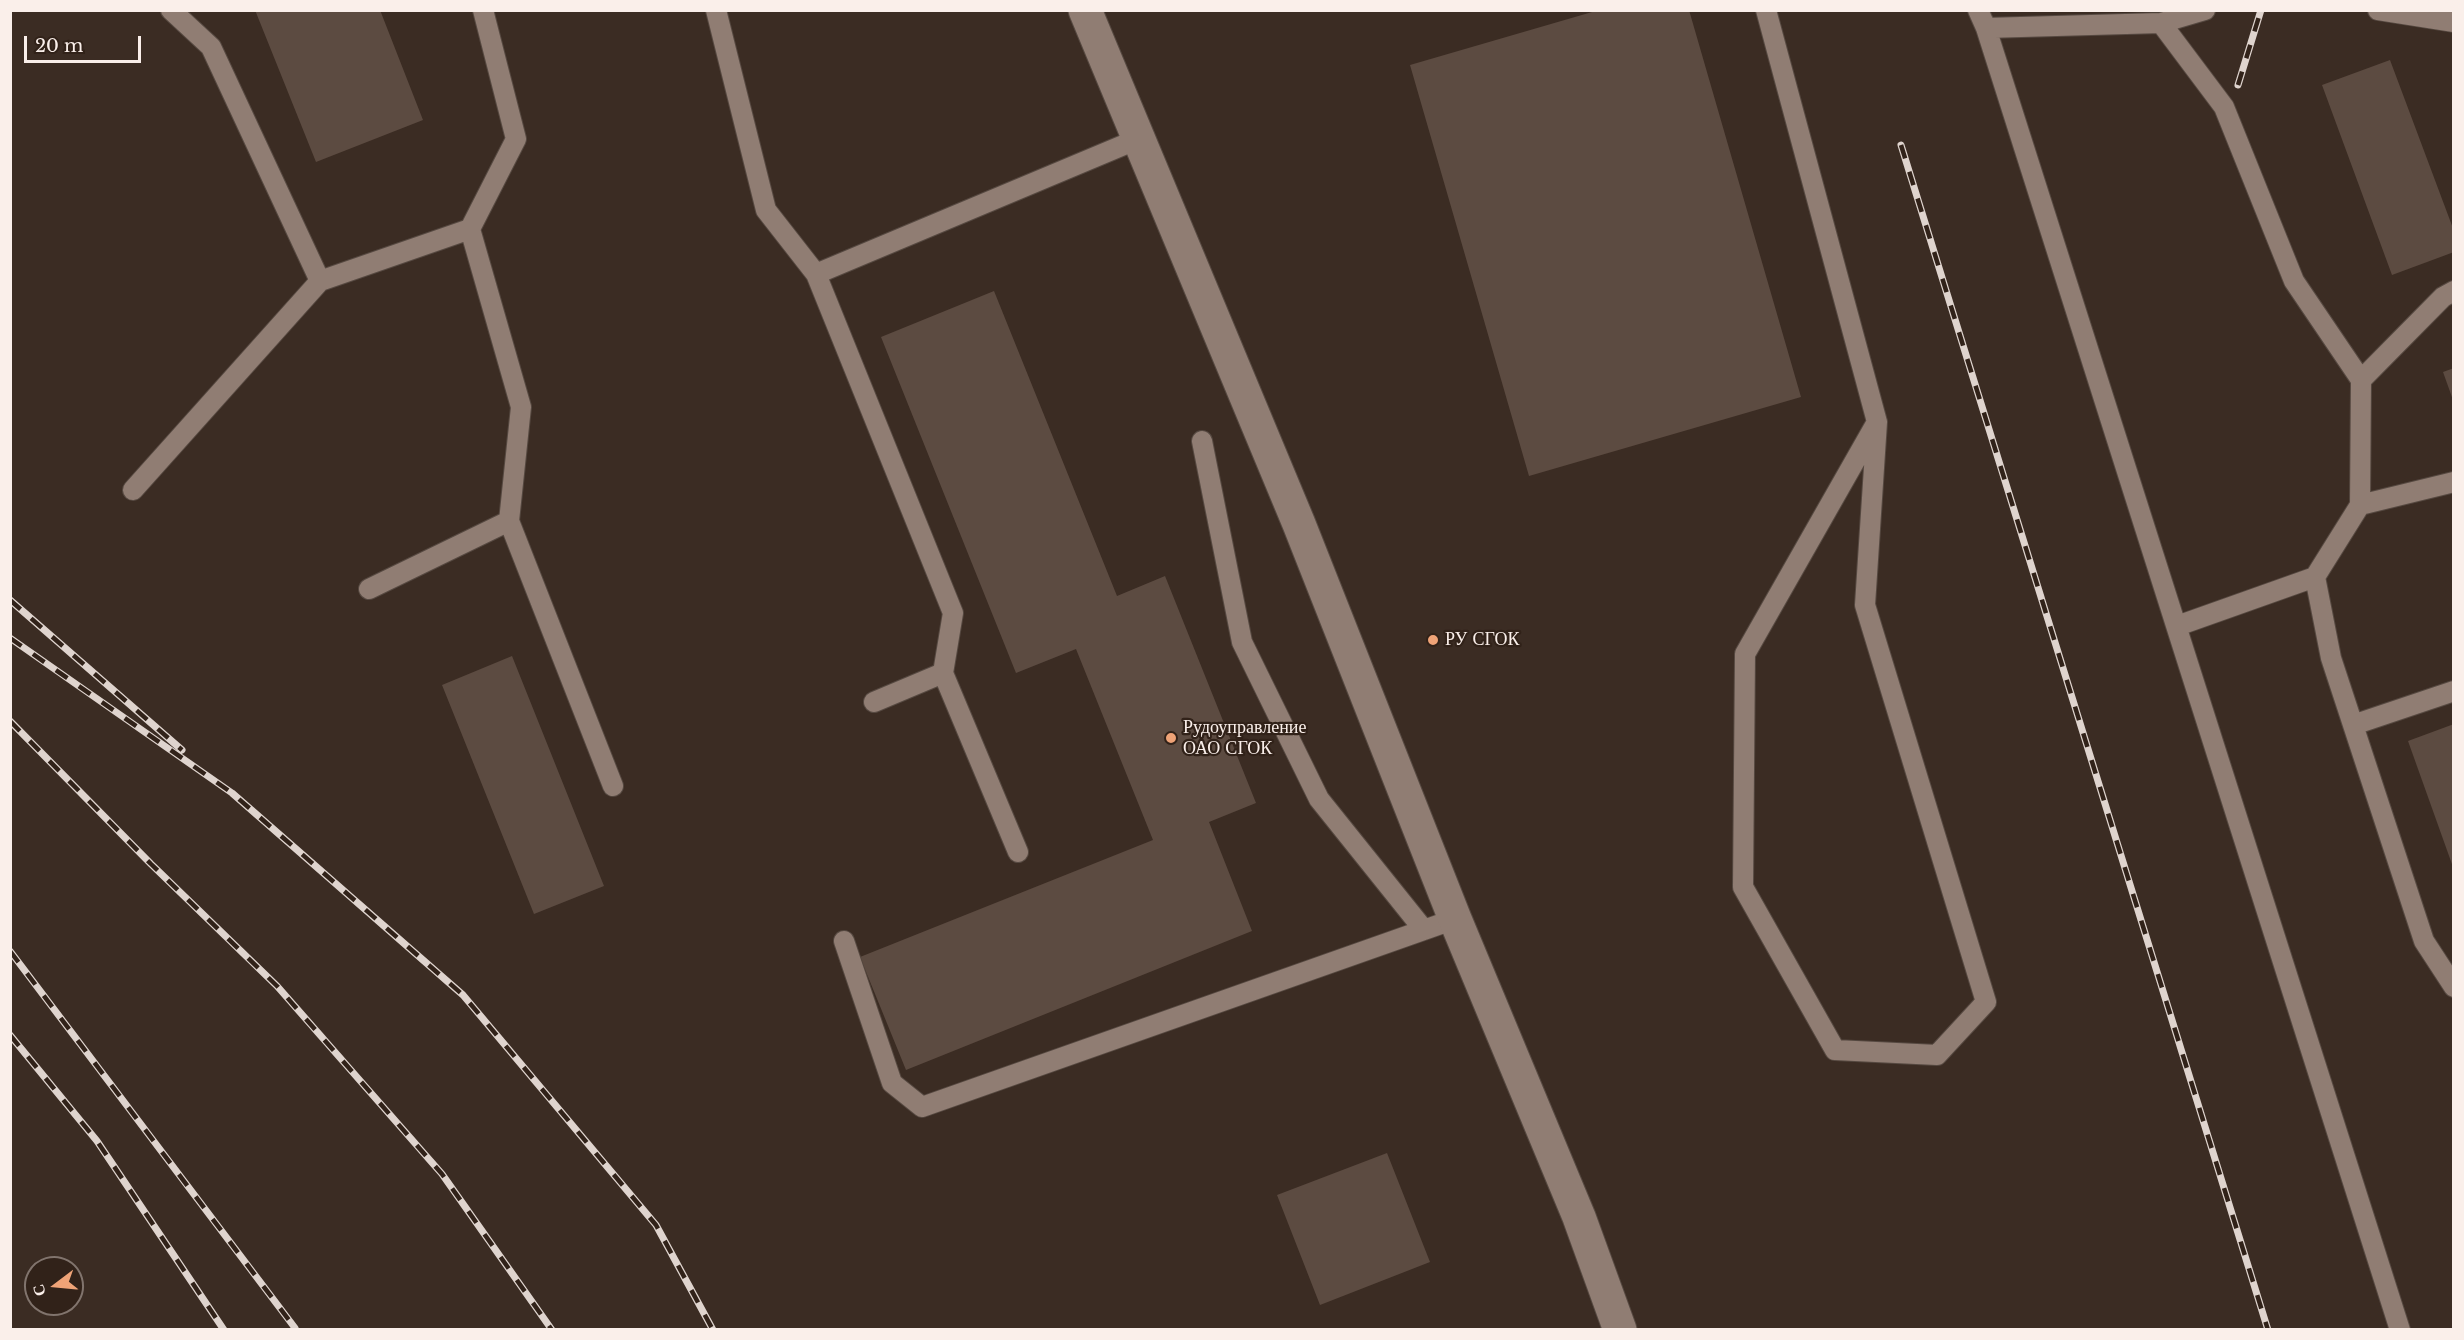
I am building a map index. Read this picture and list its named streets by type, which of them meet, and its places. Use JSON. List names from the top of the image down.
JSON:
{
  "places": ["РУ СГОК", "Рудоуправление ОАО СГОК"],
  "scale_bar": "20 m",
  "north": "left"
}
